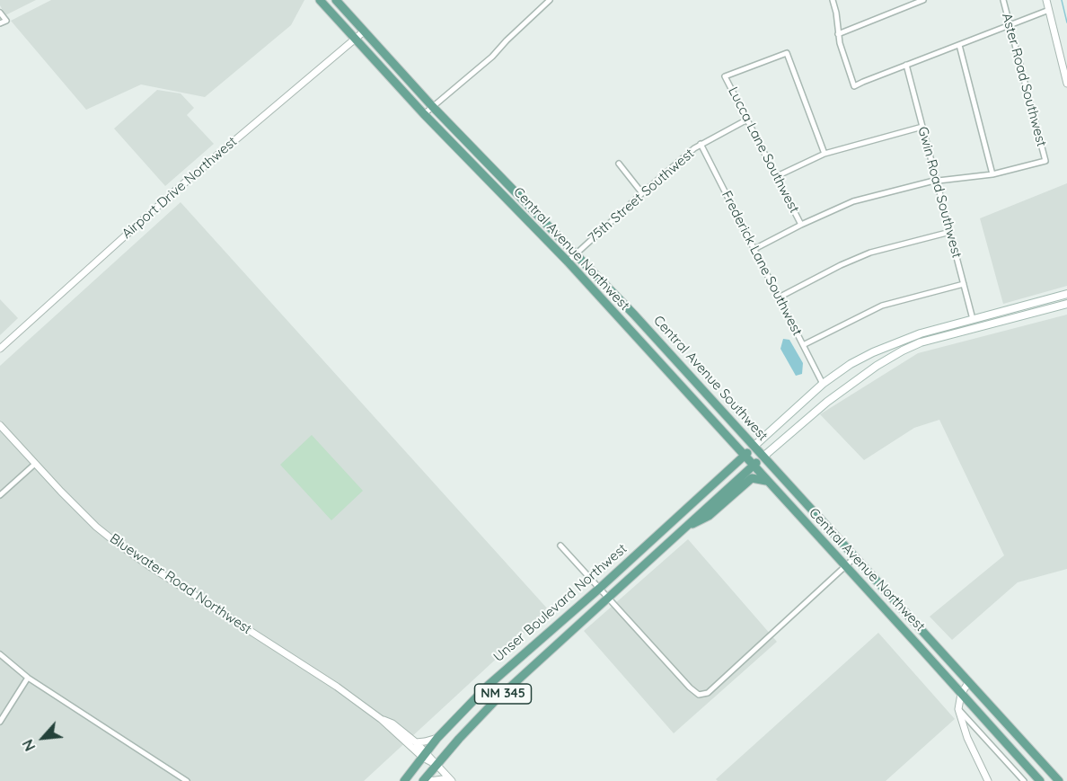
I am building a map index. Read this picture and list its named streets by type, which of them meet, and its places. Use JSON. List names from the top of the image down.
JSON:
{
  "streets": {
    "main road": [
      "Central Avenue Northwest",
      "Central Avenue Southwest",
      "Unser Boulevard Northwest",
      "NM 345"
    ],
    "street": [
      "Aster Road Southwest",
      "Lucca Lane Southwest",
      "Airport Drive Northwest",
      "Gwin Road Southwest",
      "75th Street Southwest",
      "Frederick Lane Southwest",
      "Bluewater Road Northwest"
    ]
  },
  "crossings": [
    ["Lucca Lane Southwest", "75th Street Southwest"],
    ["Airport Drive Northwest", "Central Avenue Northwest"],
    ["Airport Drive Northwest", "Central Avenue Southwest"],
    ["75th Street Southwest", "Central Avenue Northwest"],
    ["75th Street Southwest", "Frederick Lane Southwest"],
    ["75th Street Southwest", "Central Avenue Southwest"],
    ["Central Avenue Northwest", "Unser Boulevard Northwest"],
    ["Central Avenue Northwest", "NM 345"],
    ["Central Avenue Southwest", "NM 345"],
    ["Bluewater Road Northwest", "Unser Boulevard Northwest"],
    ["Unser Boulevard Northwest", "NM 345"]
  ],
  "north": "bottom left"
}
